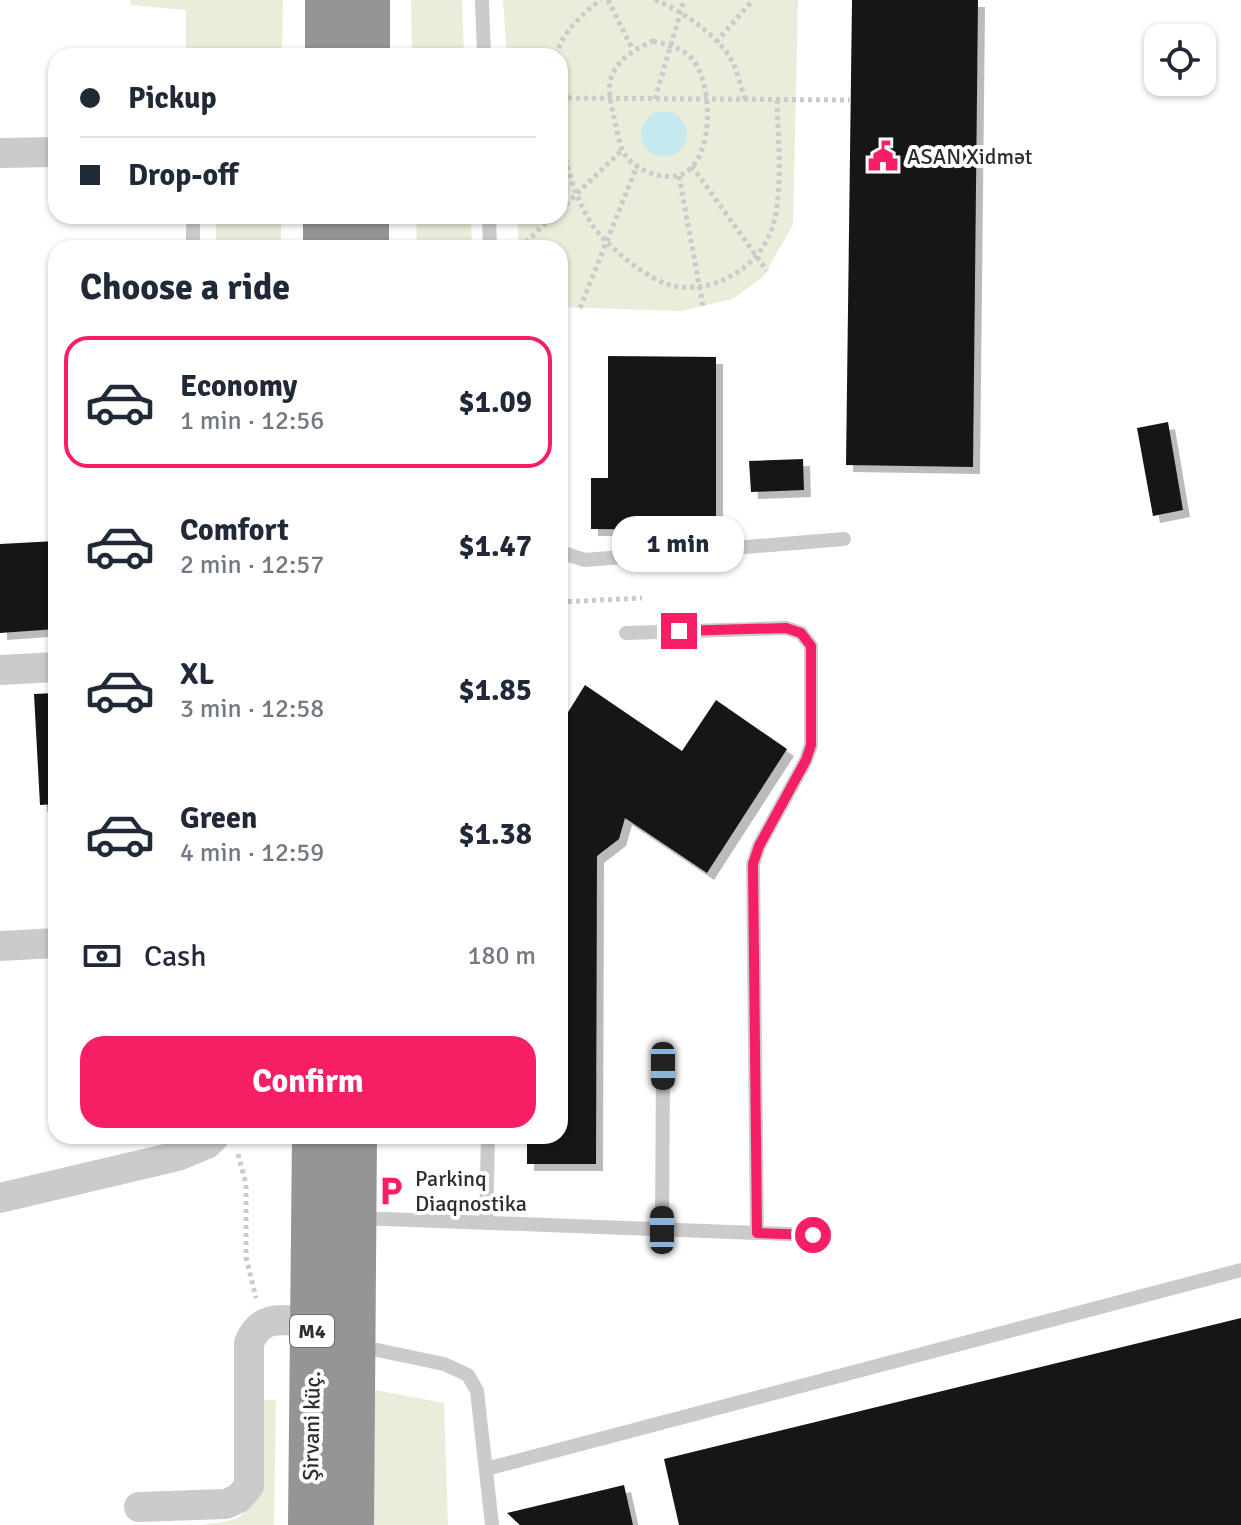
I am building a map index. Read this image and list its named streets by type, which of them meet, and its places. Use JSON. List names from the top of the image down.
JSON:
{
  "streets": {
    "highway": ["M4", "Şirvani küç."]
  },
  "places": {
    "public building": ["ASAN Xidmət"],
    "parking": ["Parkinq Diaqnostika"]
  },
  "page": {
    "banner": ["Pickup", "Drop-off"],
    "heading": "Choose a ride",
    "list": [
      {
        "name": "Economy",
        "note": "1 min · 12:56",
        "value": "$1.09"
      },
      {
        "name": "Comfort",
        "note": "2 min · 12:57",
        "value": "$1.47"
      },
      {
        "name": "XL",
        "note": "3 min · 12:58",
        "value": "$1.85"
      },
      {
        "name": "Green",
        "note": "4 min · 12:59",
        "value": "$1.38"
      }
    ],
    "bubble": "1 min",
    "pay": ["Cash", "180 m"],
    "buttons": "Confirm"
  }
}
